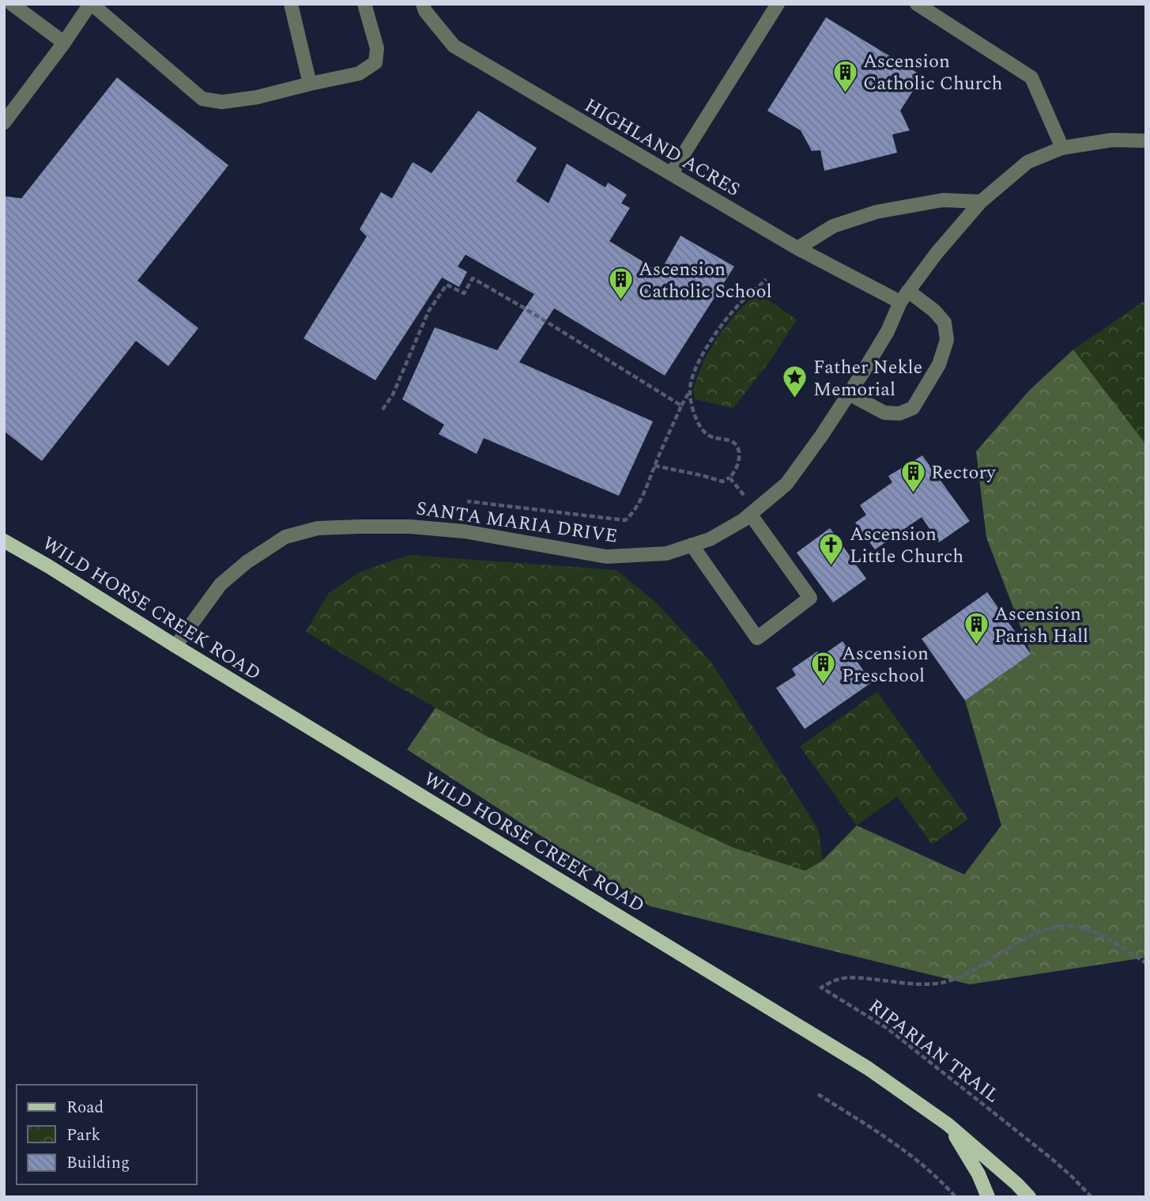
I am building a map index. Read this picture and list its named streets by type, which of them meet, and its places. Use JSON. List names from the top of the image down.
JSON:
{
  "streets": {
    "main road": ["WILD HORSE CREEK ROAD"],
    "street": ["HIGHLAND ACRES", "SANTA MARIA DRIVE"],
    "path": ["RIPARIAN TRAIL"]
  },
  "crossings": [
    ["HIGHLAND ACRES", "SANTA MARIA DRIVE"],
    ["SANTA MARIA DRIVE", "WILD HORSE CREEK ROAD"]
  ],
  "places": {
    "building": [
      "Ascension Catholic Church",
      "Ascension Catholic School",
      "Rectory",
      "Ascension Parish Hall",
      "Ascension Preschool"
    ],
    "place": ["Father Nekle Memorial"],
    "church": ["Ascension Little Church"]
  },
  "legend": ["Road", "Park", "Building"]
}
